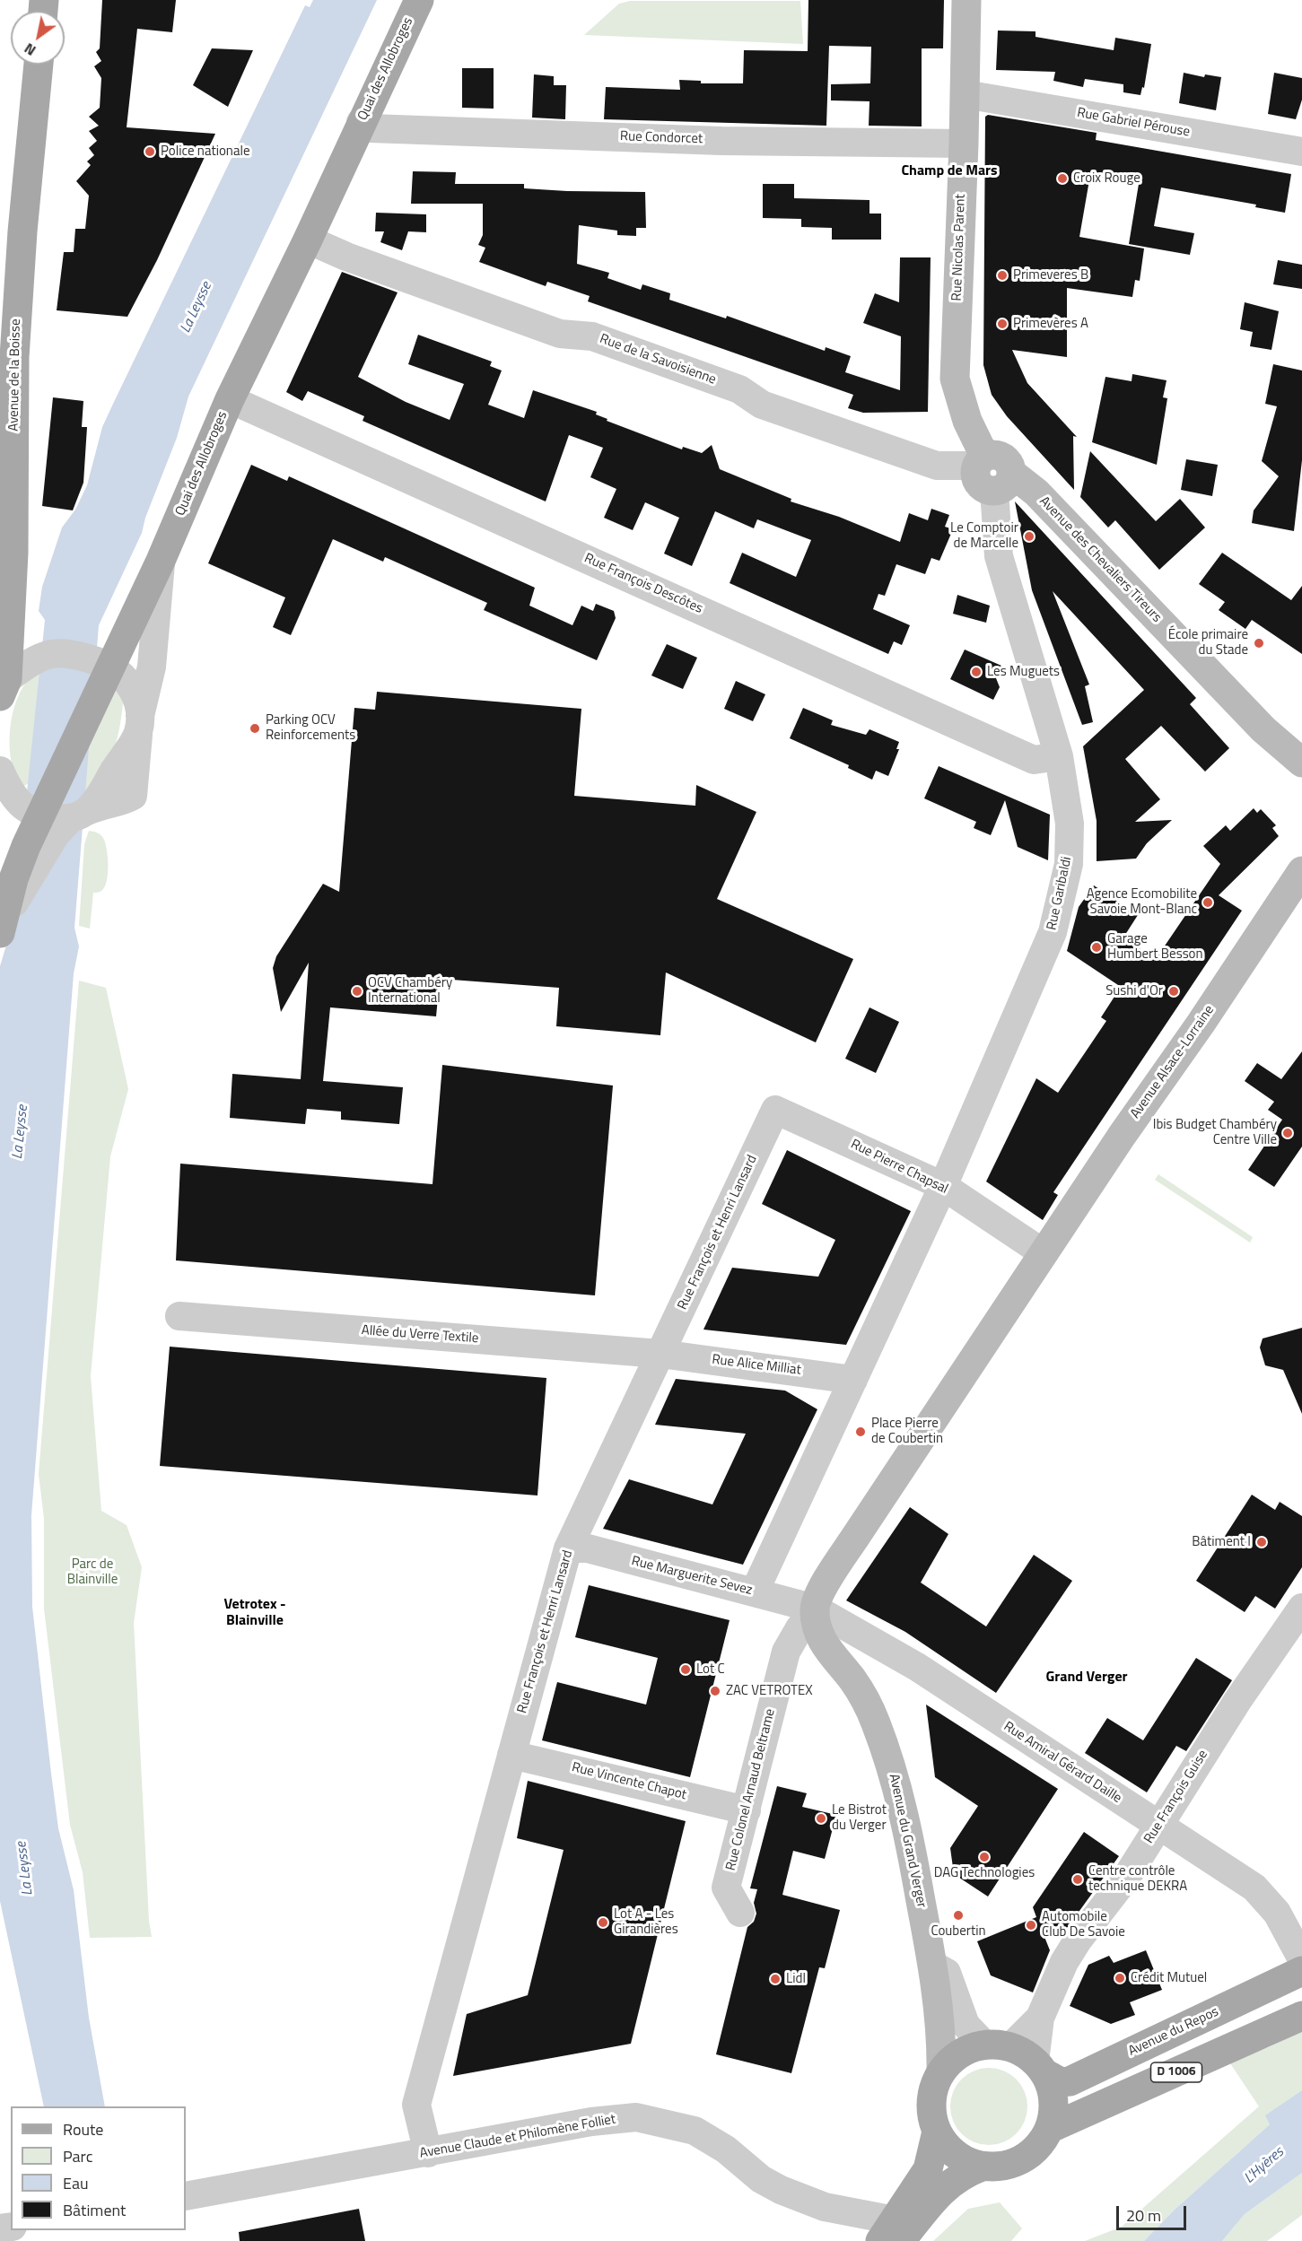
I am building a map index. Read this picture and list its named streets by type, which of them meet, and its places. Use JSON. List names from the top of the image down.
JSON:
{
  "streets": {
    "main road": [
      "Quai des Allobroges",
      "Rue Nicolas Parent",
      "Avenue de la Boisse",
      "Avenue des Chevaliers Tireurs",
      "Avenue Alsace-Lorraine",
      "Avenue du Grand Verger",
      "Avenue du Repos",
      "D 1006"
    ],
    "street": [
      "Rue Gabriel Pérouse",
      "Rue Condorcet",
      "Rue de la Savoisienne",
      "Rue François Descôtes",
      "Rue Garibaldi",
      "Rue Pierre Chapsal",
      "Rue François et Henri Lansard",
      "Allée du Verre Textile",
      "Rue Alice Milliat",
      "Rue Marguerite Sevez",
      "Rue Amiral Gérard Daille",
      "Rue Vincente Chapot",
      "Rue Colonel Arnaud Beltrame",
      "Rue François Guise",
      "Avenue Claude et Philomène Folliet"
    ]
  },
  "crossings": [
    ["Quai des Allobroges", "Rue Condorcet"],
    ["Quai des Allobroges", "Rue de la Savoisienne"],
    ["Quai des Allobroges", "Rue François Descôtes"],
    ["Rue Gabriel Pérouse", "Rue Nicolas Parent"],
    ["Rue Condorcet", "Rue Nicolas Parent"],
    ["Rue Nicolas Parent", "Rue de la Savoisienne"],
    ["Rue Nicolas Parent", "Avenue des Chevaliers Tireurs"],
    ["Rue Nicolas Parent", "Rue Garibaldi"],
    ["Avenue des Chevaliers Tireurs", "Rue Garibaldi"],
    ["Rue François Descôtes", "Rue Garibaldi"],
    ["Rue Garibaldi", "Rue Pierre Chapsal"],
    ["Rue Garibaldi", "Rue Alice Milliat"],
    ["Rue Garibaldi", "Rue Marguerite Sevez"],
    ["Avenue Alsace-Lorraine", "Rue Pierre Chapsal"],
    ["Rue Pierre Chapsal", "Rue François et Henri Lansard"],
    ["Rue François et Henri Lansard", "Allée du Verre Textile"],
    ["Rue François et Henri Lansard", "Rue Alice Milliat"],
    ["Rue François et Henri Lansard", "Rue Marguerite Sevez"],
    ["Rue François et Henri Lansard", "Rue Vincente Chapot"],
    ["Rue François et Henri Lansard", "Avenue Claude et Philomène Folliet"],
    ["Allée du Verre Textile", "Rue Alice Milliat"],
    ["Rue Marguerite Sevez", "Rue Amiral Gérard Daille"],
    ["Rue Marguerite Sevez", "Rue Colonel Arnaud Beltrame"],
    ["Rue Marguerite Sevez", "Avenue du Grand Verger"],
    ["Rue Amiral Gérard Daille", "Rue Colonel Arnaud Beltrame"],
    ["Rue Amiral Gérard Daille", "Rue François Guise"],
    ["Rue Amiral Gérard Daille", "Avenue du Grand Verger"],
    ["Rue Amiral Gérard Daille", "Avenue du Repos"],
    ["Rue Vincente Chapot", "Rue Colonel Arnaud Beltrame"],
    ["Rue Colonel Arnaud Beltrame", "Avenue du Grand Verger"],
    ["Rue François Guise", "Avenue du Grand Verger"],
    ["Rue François Guise", "Avenue du Repos"],
    ["Rue François Guise", "D 1006"],
    ["Avenue du Grand Verger", "Avenue du Repos"],
    ["Avenue du Grand Verger", "D 1006"],
    ["Avenue du Repos", "D 1006"]
  ],
  "districts": ["Champ de Mars", "Vetrotex - Blainville", "Grand Verger"],
  "water": ["La Leysse", "L'Hyères"],
  "parks": ["Parc de Blainville"],
  "places": [
    "Police nationale",
    "Croix Rouge",
    "Primeveres B",
    "Primevères A",
    "Le Comptoir de Marcelle",
    "École primaire du Stade",
    "Les Muguets",
    "Parking OCV Reinforcements",
    "Agence Ecomobilite Savoie Mont-Blanc",
    "Garage Humbert Besson",
    "OCV Chambéry International",
    "Sushi d'Or",
    "Ibis Budget Chambéry Centre Ville",
    "Place Pierre de Coubertin",
    "Bâtiment I",
    "Lot C",
    "ZAC VETROTEX",
    "Le Bistrot du Verger",
    "DAG Technologies",
    "Centre contrôle technique DEKRA",
    "Coubertin",
    "Lot A - Les Girandières",
    "Automobile Club De Savoie",
    "Crédit Mutuel",
    "Lidl"
  ],
  "legend": [
    "Route",
    "Parc",
    "Eau",
    "Bâtiment"
  ],
  "scale_bar": "20 m",
  "north": "bottom left"
}
